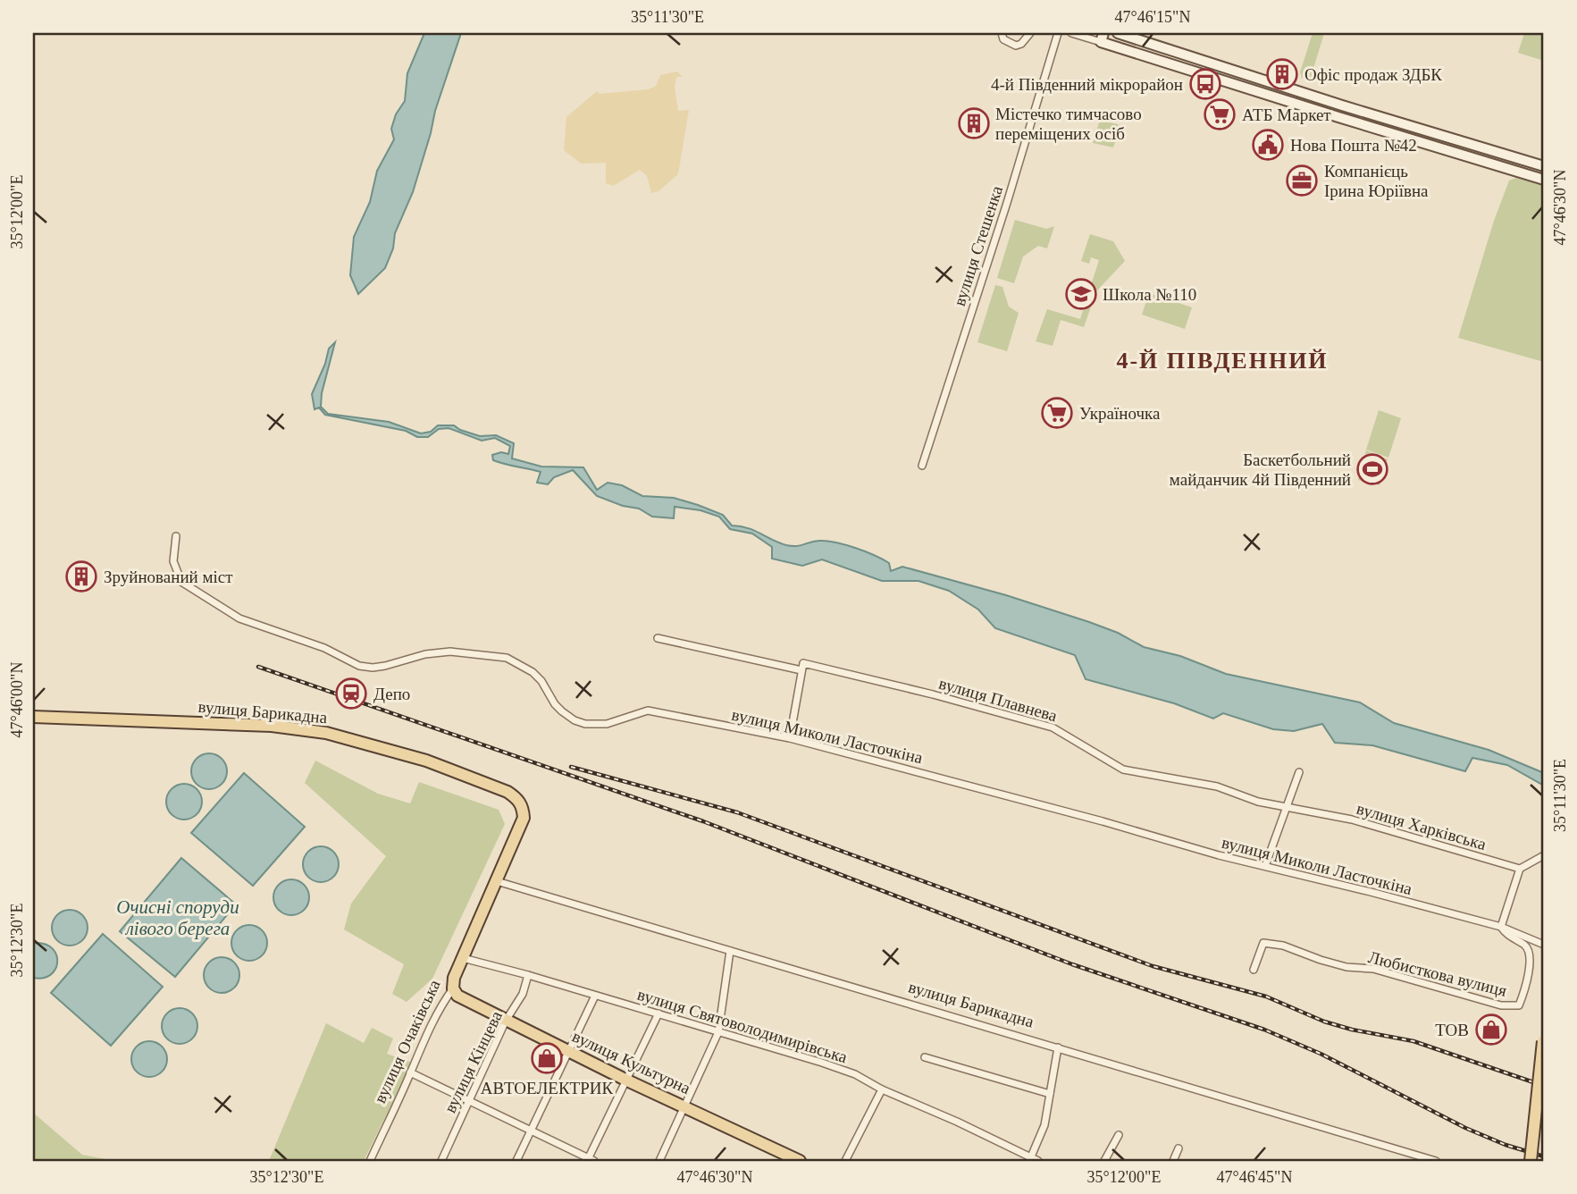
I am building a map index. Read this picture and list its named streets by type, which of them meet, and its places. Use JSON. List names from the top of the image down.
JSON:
{
  "streets": {
    "main road": ["вулиця Барикадна", "вулиця Очаківська", "вулиця Культурна"],
    "street": [
      "вулиця Стешенка",
      "вулиця Плавнева",
      "вулиця Миколи Ласточкіна",
      "вулиця Харківська",
      "Любисткова вулиця",
      "вулиця Святоволодимирівська",
      "вулиця Кінцева"
    ]
  },
  "crossings": [
    ["вулиця Плавнева", "вулиця Харківська"],
    ["вулиця Барикадна", "вулиця Очаківська"],
    ["вулиця Миколи Ласточкіна", "Любисткова вулиця"],
    ["вулиця Святоволодимирівська", "вулиця Очаківська"],
    ["вулиця Святоволодимирівська", "вулиця Кінцева"],
    ["вулиця Очаківська", "вулиця Культурна"],
    ["вулиця Кінцева", "вулиця Культурна"]
  ],
  "districts": ["4-Й ПІВДЕННИЙ"],
  "water": ["Очисні споруди лівого берега"],
  "places": {
    "building": ["Офіс продаж ЗДБК", "Містечко тимчасово переміщених осіб", "Зруйнований міст"],
    "bus stop": ["4-й Південний мікрорайон"],
    "supermarket": ["АТБ Маркет", "Україночка"],
    "public building": ["Нова Пошта №42"],
    "office": ["Компанієць Ірина Юріївна"],
    "school or university": ["Школа №110"],
    "sports": ["Баскетбольний майданчик 4й Південний"],
    "station": ["Депо"],
    "shop": ["ТОВ", "АВТОЕЛЕКТРИК"]
  },
  "coordinates": [
    "35°11'30\"E",
    "47°46'15\"N",
    "47°46'30\"N",
    "35°12'00\"E",
    "47°46'00\"N",
    "35°12'30\"E",
    "47°46'45\"N"
  ]
}
